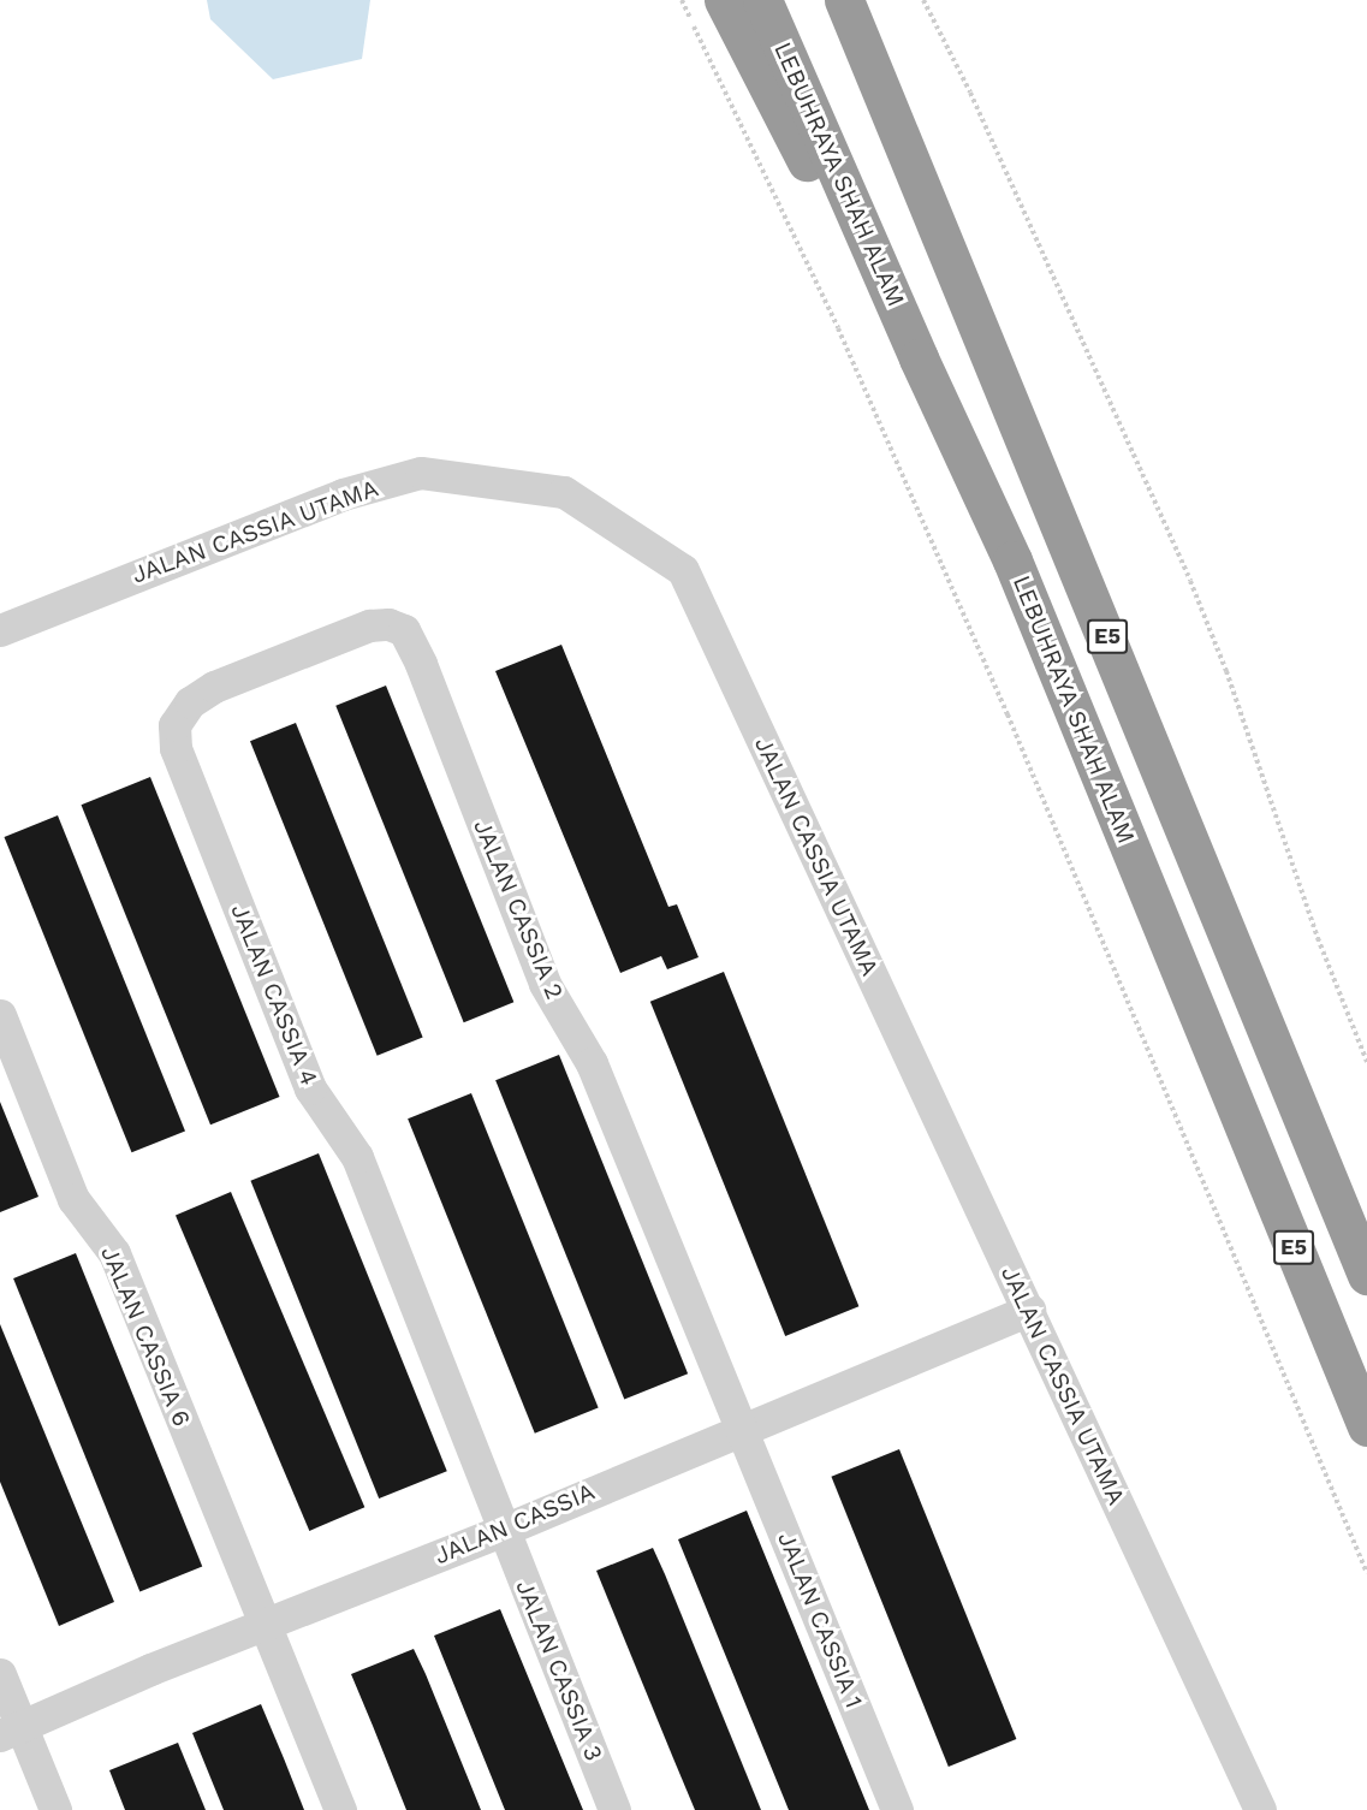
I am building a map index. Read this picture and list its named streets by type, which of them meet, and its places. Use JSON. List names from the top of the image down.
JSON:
{
  "streets": {
    "highway": ["LEBUHRAYA SHAH ALAM", "E5"],
    "street": [
      "JALAN CASSIA UTAMA",
      "JALAN CASSIA 2",
      "JALAN CASSIA 4",
      "JALAN CASSIA 6",
      "JALAN CASSIA",
      "JALAN CASSIA 1",
      "JALAN CASSIA 3"
    ]
  },
  "crossings": [
    ["JALAN CASSIA UTAMA", "JALAN CASSIA"],
    ["JALAN CASSIA 2", "JALAN CASSIA 4"],
    ["JALAN CASSIA 2", "JALAN CASSIA"],
    ["JALAN CASSIA 2", "JALAN CASSIA 1"],
    ["JALAN CASSIA 4", "JALAN CASSIA"],
    ["JALAN CASSIA 4", "JALAN CASSIA 3"],
    ["JALAN CASSIA 6", "JALAN CASSIA"],
    ["JALAN CASSIA", "JALAN CASSIA 1"],
    ["JALAN CASSIA", "JALAN CASSIA 3"]
  ]
}
